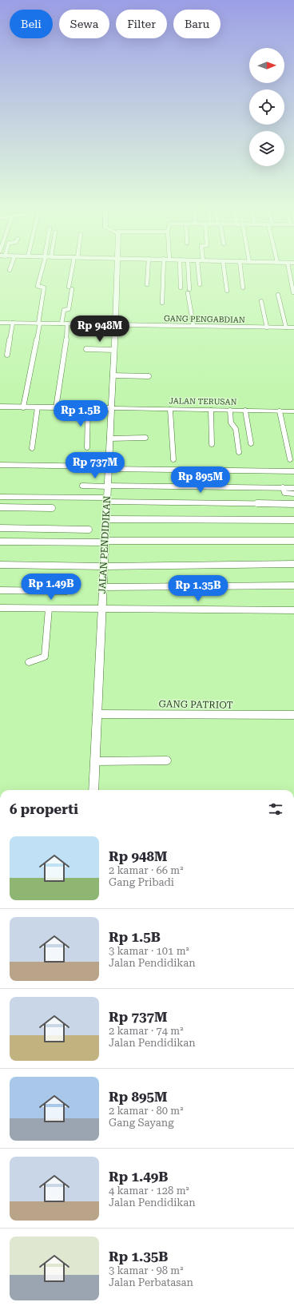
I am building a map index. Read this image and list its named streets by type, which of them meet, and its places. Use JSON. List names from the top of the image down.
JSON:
{
  "streets": {
    "main road": ["GANG PENGABDIAN", "JALAN TERUSAN", "JALAN PENDIDIKAN"],
    "street": ["GANG PATRIOT"]
  },
  "crossings": [
    ["GANG PENGABDIAN", "JALAN PENDIDIKAN"],
    ["JALAN TERUSAN", "JALAN PENDIDIKAN"],
    ["JALAN PENDIDIKAN", "GANG PATRIOT"]
  ],
  "north": "right",
  "page": {
    "chip": [
      "Beli",
      "Sewa",
      "Filter",
      "Baru"
    ],
    "price": [
      "Rp 948M",
      "Rp 1.5B",
      "Rp 737M",
      "Rp 895M",
      "Rp 1.49B",
      "Rp 1.35B"
    ],
    "heading": "6 properti",
    "list": [
      {
        "name": "Rp 948M",
        "note": "2 kamar · 66 m² · Gang Pribadi"
      },
      {
        "name": "Rp 1.5B",
        "note": "3 kamar · 101 m² · Jalan Pendidikan"
      },
      {
        "name": "Rp 737M",
        "note": "2 kamar · 74 m² · Jalan Pendidikan"
      },
      {
        "name": "Rp 895M",
        "note": "2 kamar · 80 m² · Gang Sayang"
      },
      {
        "name": "Rp 1.49B",
        "note": "4 kamar · 128 m² · Jalan Pendidikan"
      },
      {
        "name": "Rp 1.35B",
        "note": "3 kamar · 98 m² · Jalan Perbatasan"
      }
    ]
  }
}
